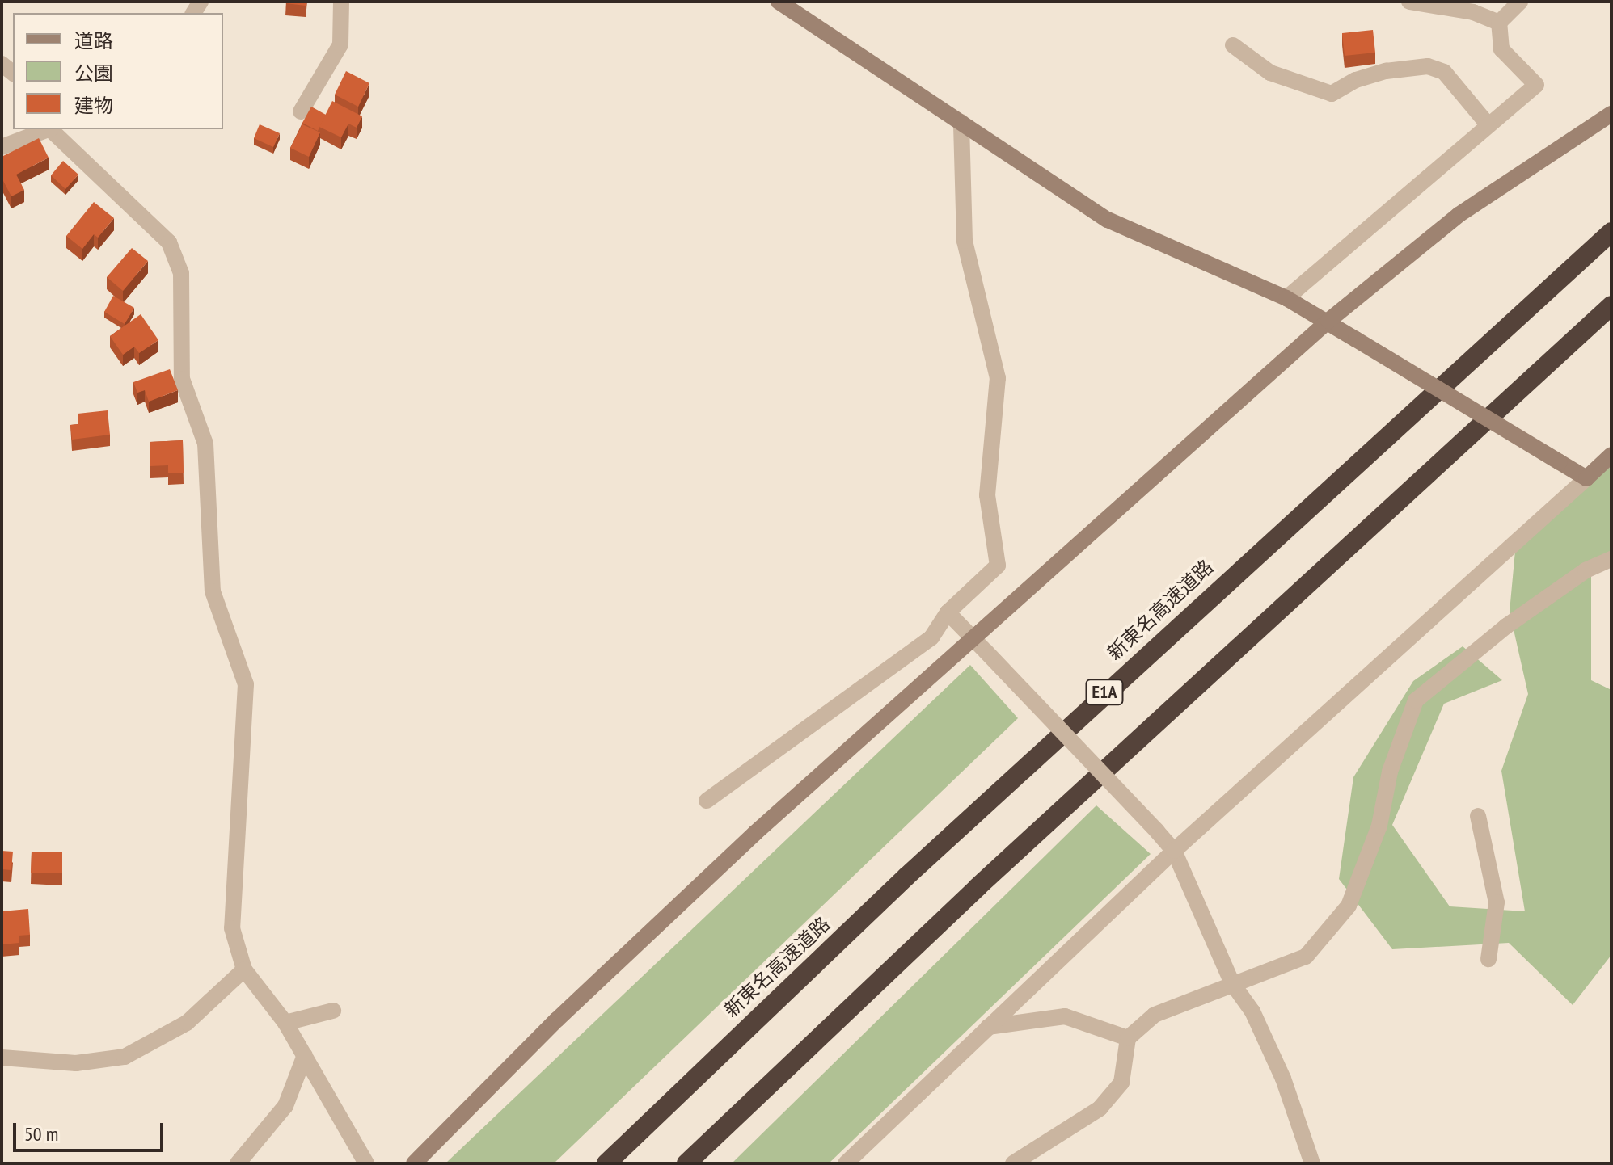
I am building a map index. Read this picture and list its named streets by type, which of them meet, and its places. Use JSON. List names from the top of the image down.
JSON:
{
  "streets": {
    "highway": ["新東名高速道路", "E1A"]
  },
  "legend": ["道路", "公園", "建物"],
  "scale_bar": "50 m"
}
